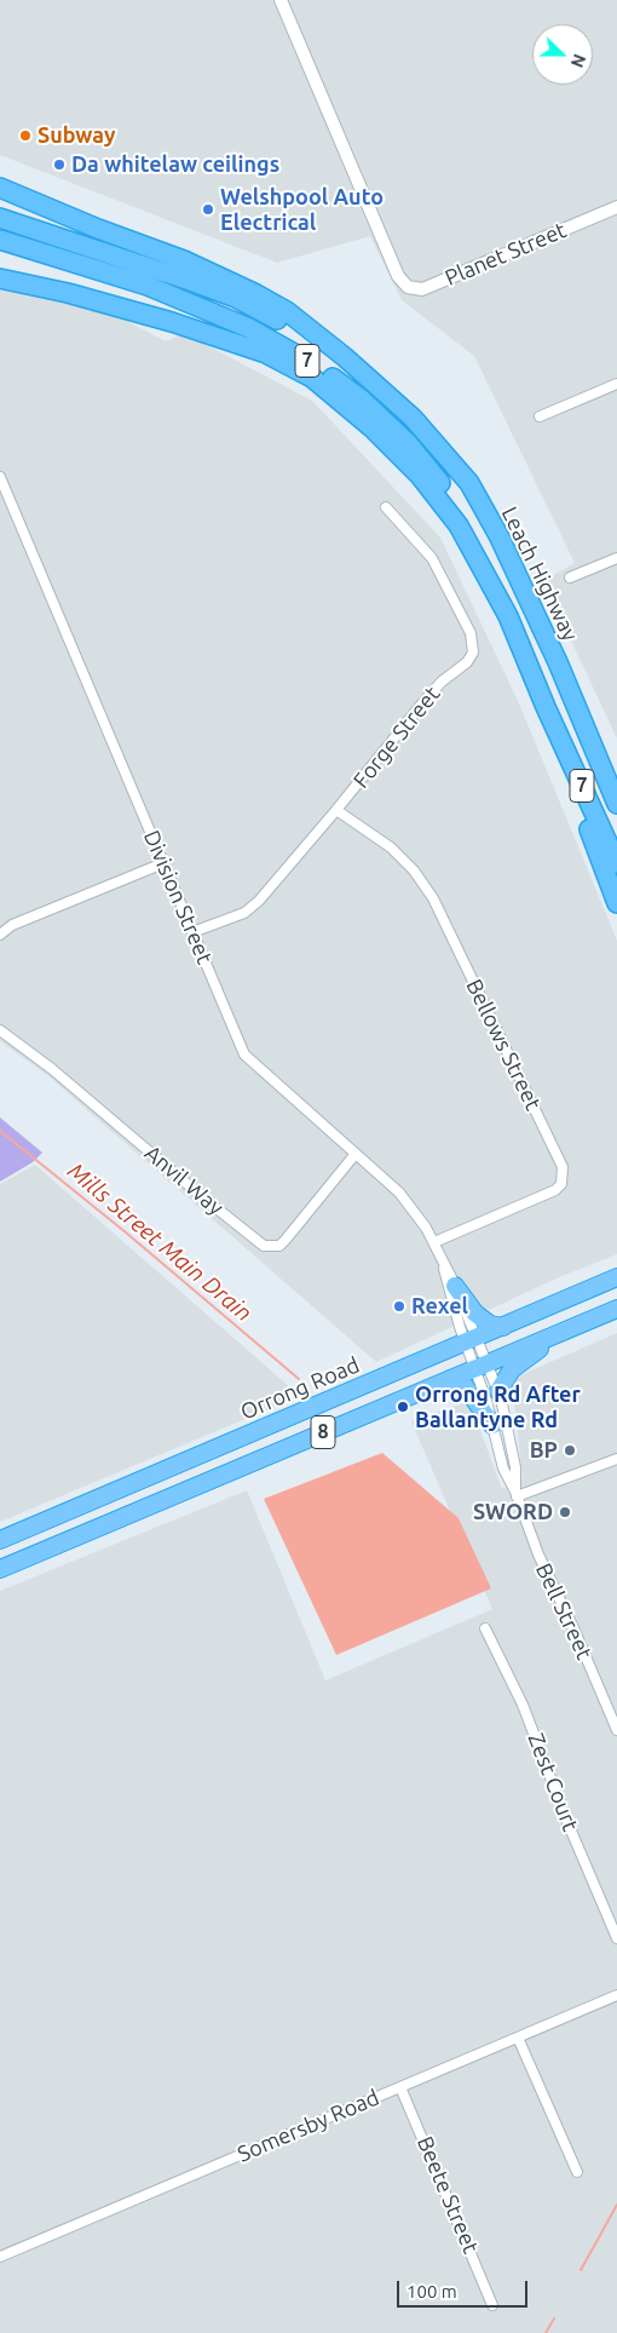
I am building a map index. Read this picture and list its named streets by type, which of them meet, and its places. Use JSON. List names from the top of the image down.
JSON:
{
  "streets": {
    "highway": [
      "7",
      "Leach Highway",
      "Orrong Road",
      "8"
    ],
    "street": [
      "Planet Street",
      "Forge Street",
      "Division Street",
      "Bellows Street",
      "Anvil Way",
      "Bell Street",
      "Zest Court",
      "Somersby Road",
      "Beete Street"
    ]
  },
  "crossings": [
    ["7", "Leach Highway"],
    ["Forge Street", "Division Street"],
    ["Forge Street", "Bellows Street"],
    ["Division Street", "Bellows Street"],
    ["Division Street", "Anvil Way"],
    ["Division Street", "Orrong Road"],
    ["8", "Bell Street"],
    ["Somersby Road", "Beete Street"]
  ],
  "water": ["Mills Street Main Drain"],
  "places": [
    "Subway",
    "Da whitelaw ceilings",
    "Welshpool Auto Electrical",
    "Rexel",
    "Orrong Rd After Ballantyne Rd",
    "BP",
    "SWORD"
  ],
  "scale_bar": "100 m",
  "north": "right"
}
